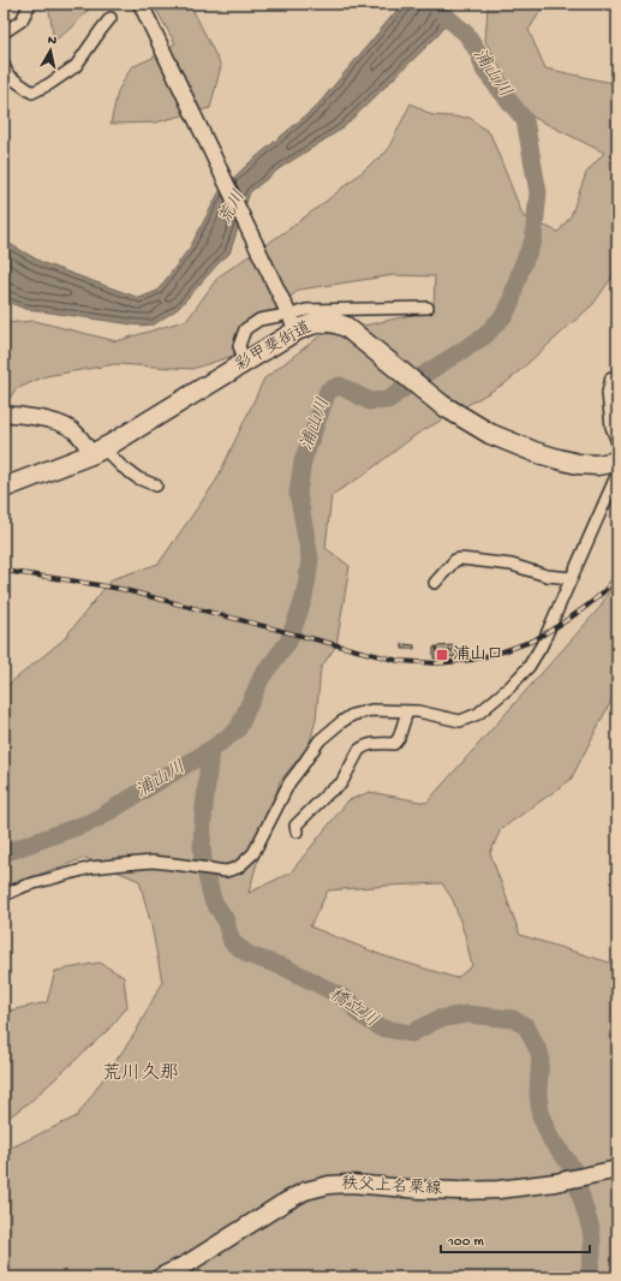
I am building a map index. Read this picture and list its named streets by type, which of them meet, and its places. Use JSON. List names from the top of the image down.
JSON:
{
  "streets": {
    "highway": ["彩甲斐街道"],
    "main road": ["秩父上名栗線"]
  },
  "districts": ["荒川久那"],
  "water": ["浦山川", "荒川", "橋立川"],
  "places": {
    "transit": ["浦山口"]
  },
  "scale_bar": "100 m",
  "north": "top"
}
